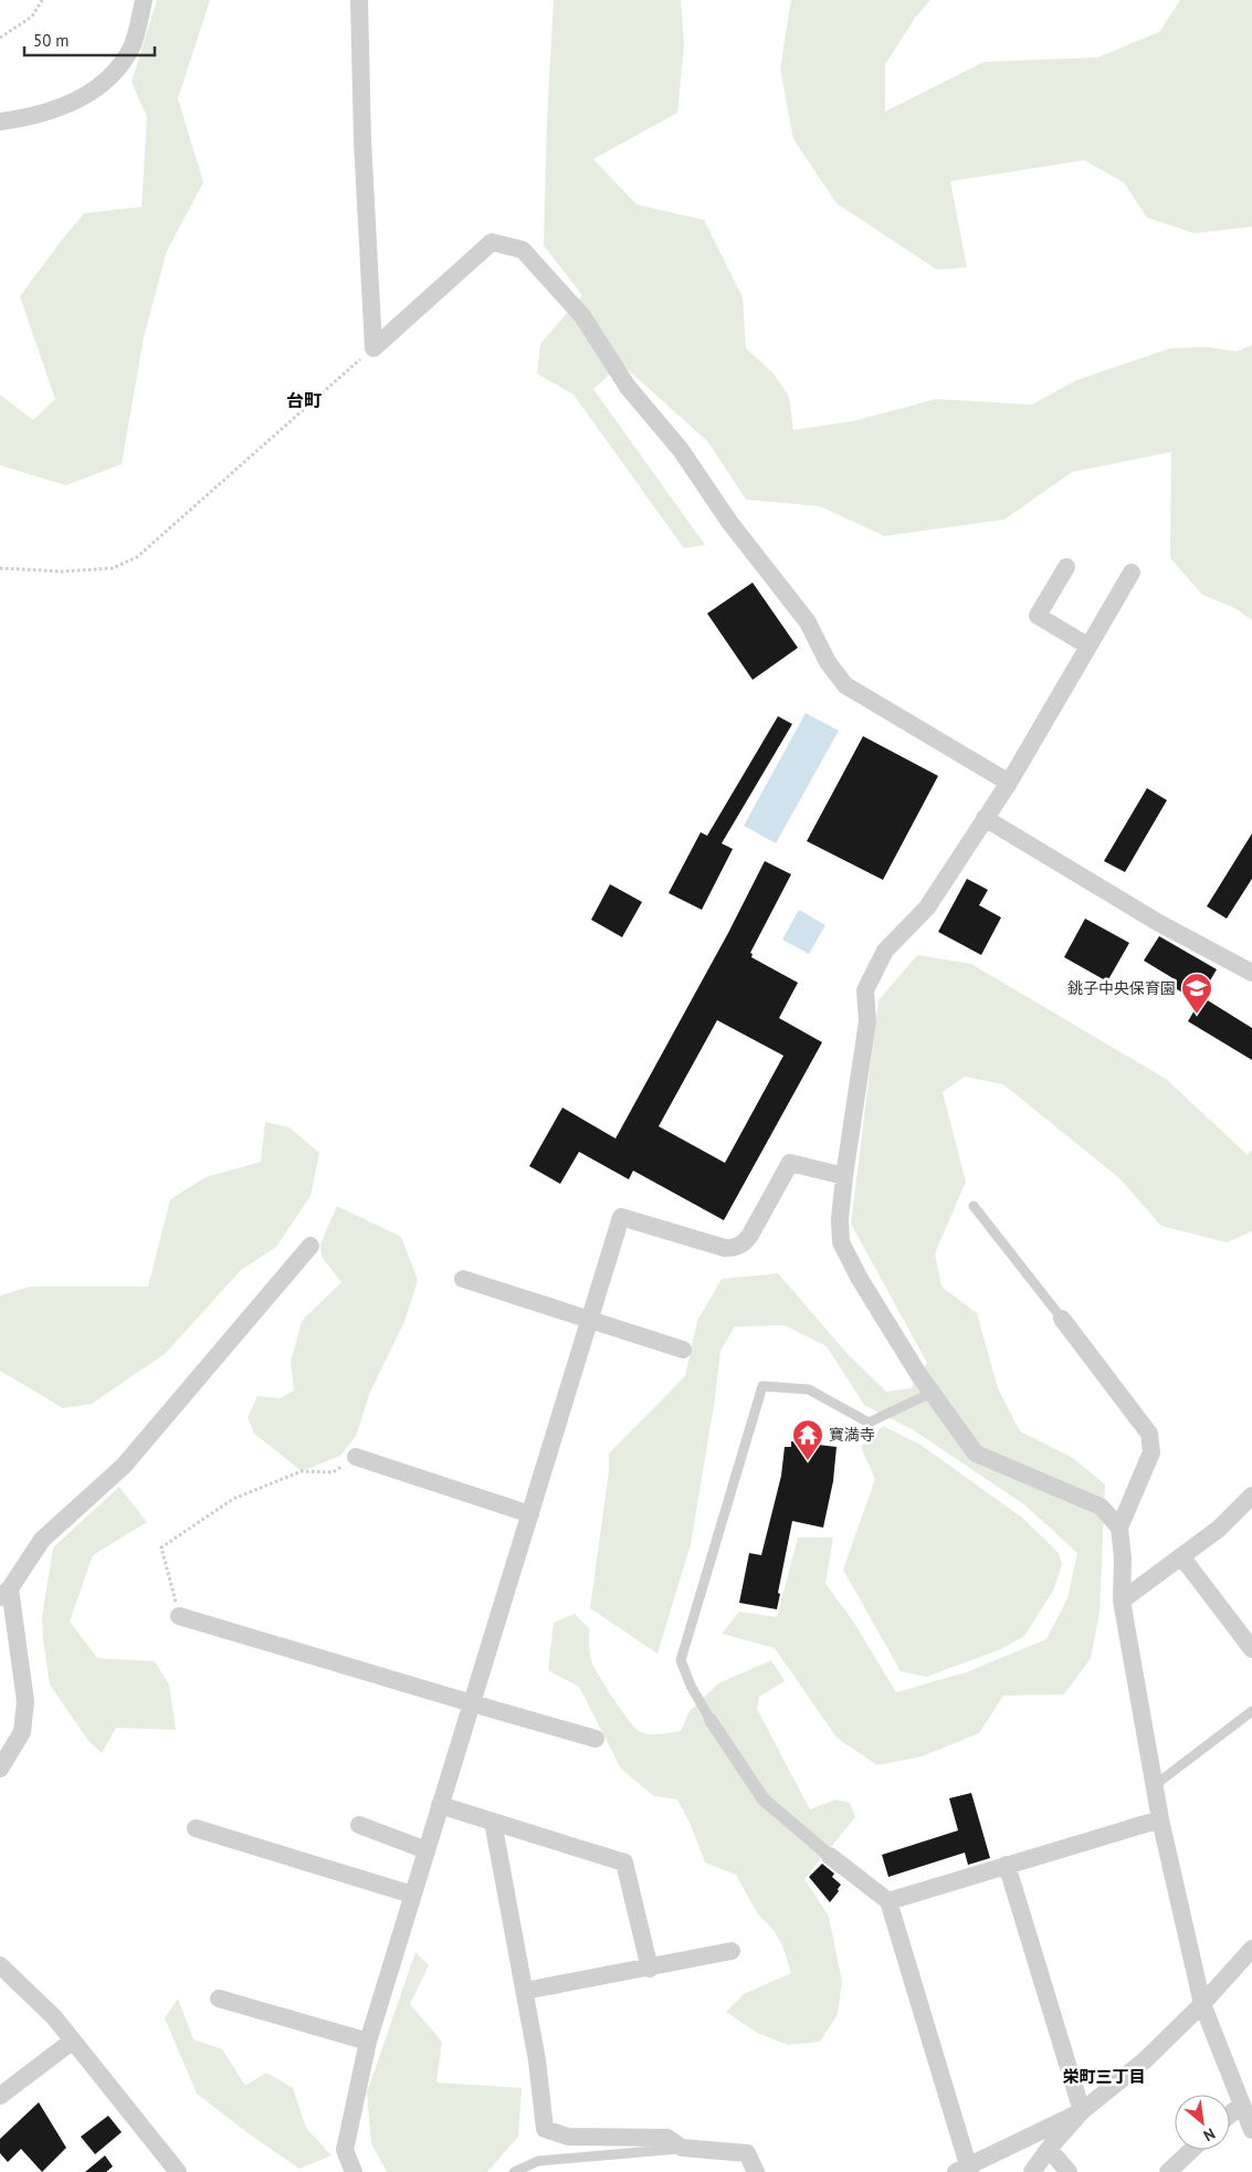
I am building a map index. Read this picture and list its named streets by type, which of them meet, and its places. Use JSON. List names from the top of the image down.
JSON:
{
  "districts": ["台町", "栄町三丁目"],
  "places": {
    "school or university": ["銚子中央保育園"],
    "temple": ["寶満寺"]
  },
  "scale_bar": "50 m",
  "north": "bottom right"
}
